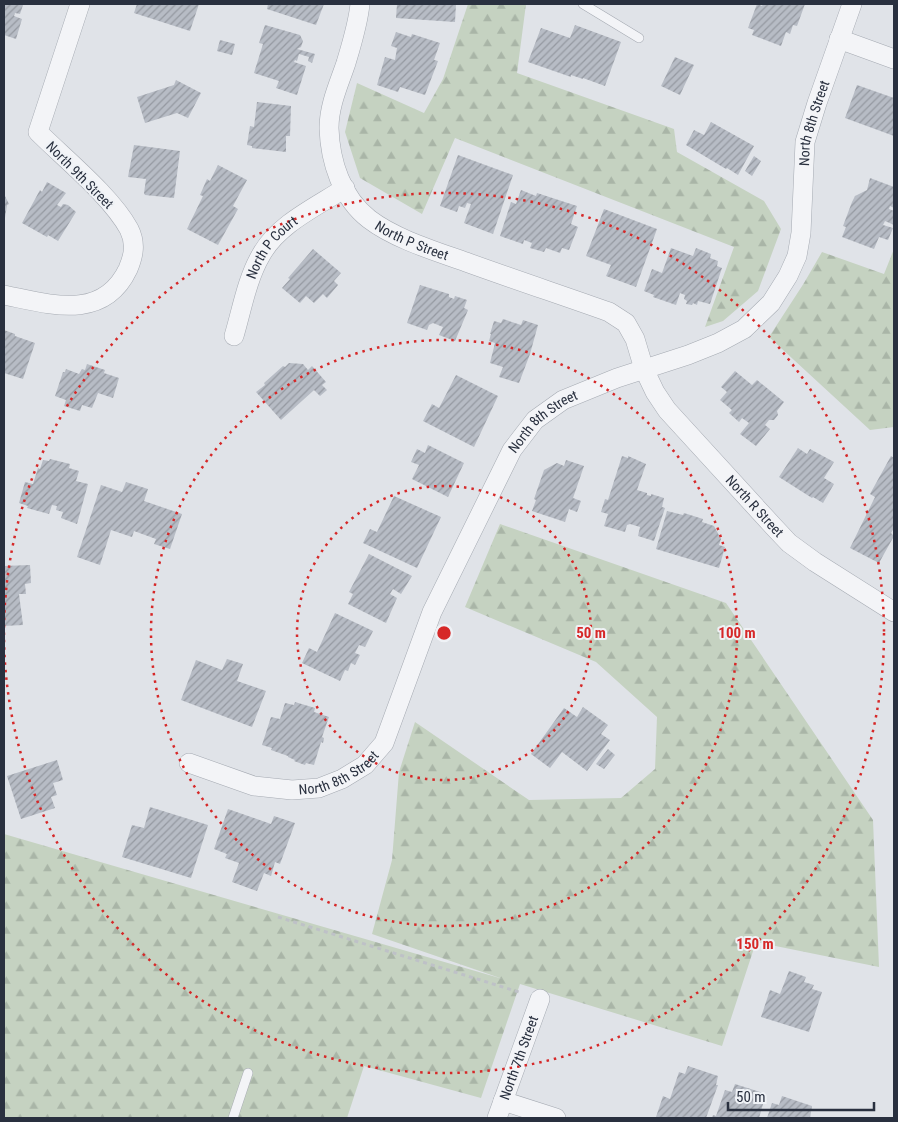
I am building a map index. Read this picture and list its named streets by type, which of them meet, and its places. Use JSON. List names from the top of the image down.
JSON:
{
  "streets": {
    "street": [
      "North 8th Street",
      "North 9th Street",
      "North P Street",
      "North P Court",
      "North R Street",
      "North 7th Street"
    ]
  },
  "crossings": [
    ["North 8th Street", "North P Street"],
    ["North 8th Street", "North R Street"],
    ["North P Street", "North P Court"],
    ["North P Street", "North R Street"]
  ],
  "scale_bar": "50 m",
  "rings": ["50 m", "100 m", "150 m"]
}
